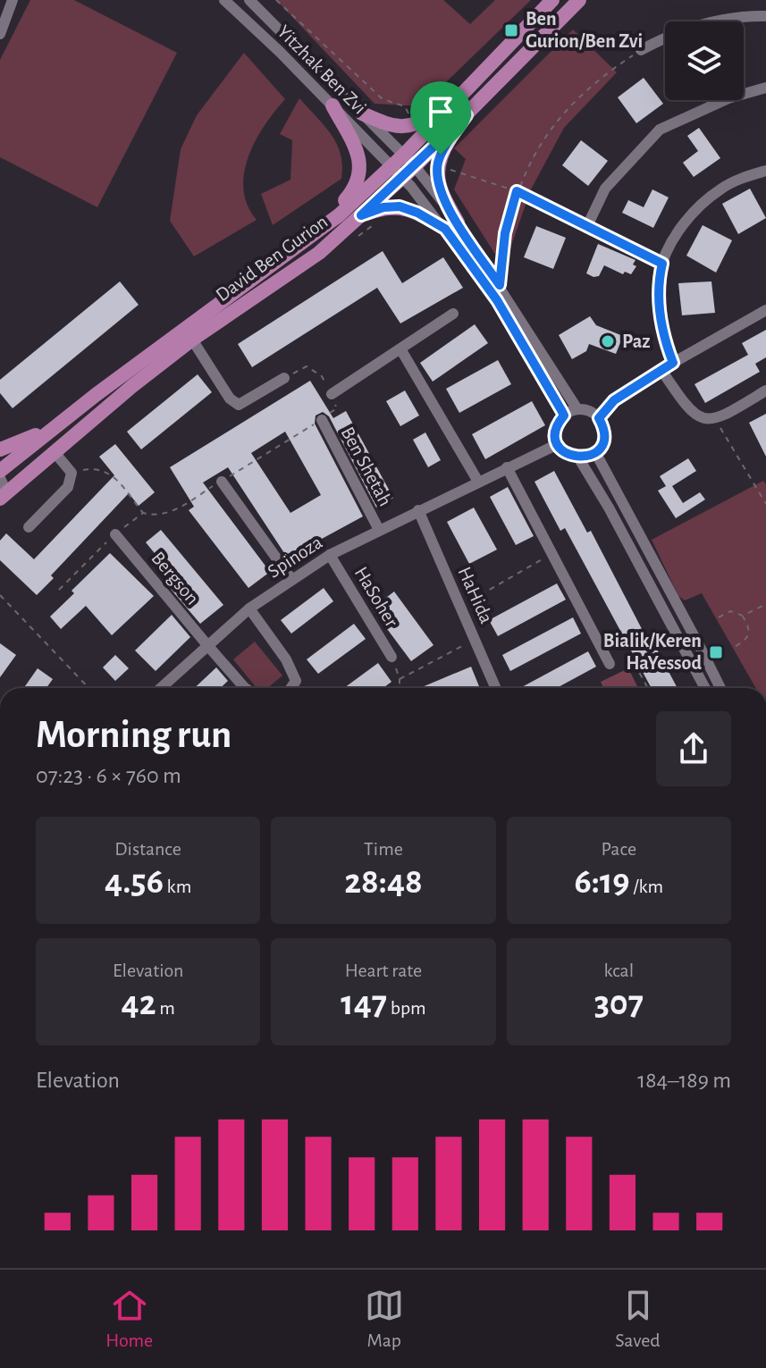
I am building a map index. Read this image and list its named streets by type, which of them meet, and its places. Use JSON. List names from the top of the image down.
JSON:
{
  "streets": {
    "main road": ["David Ben Gurion"],
    "street": [
      "Yitzhak Ben Zvi",
      "Ben Shetah",
      "Spinoza",
      "Bergson",
      "HaHida",
      "HaSoher"
    ]
  },
  "crossings": [
    ["Yitzhak Ben Zvi", "David Ben Gurion"],
    ["Ben Shetah", "Spinoza"],
    ["Spinoza", "Bergson"],
    ["Spinoza", "HaHida"],
    ["Spinoza", "HaSoher"]
  ],
  "places": {
    "transit": ["Ben Gurion/Ben Zvi", "Bialik/Keren HaYessod"],
    "other": ["Paz"]
  },
  "page": {
    "heading": ["Morning run", "07:23 · 6 × 760 m"],
    "stats": [
      ["Distance", "4.56 km"],
      ["Time", "28:48"],
      ["Pace", "6:19 /km"],
      ["Elevation", "42 m"],
      ["Heart rate", "147 bpm"],
      ["kcal", "307"]
    ],
    "chart": ["Elevation", "184–189 m"],
    "tabs": ["Home", "Map", "Saved"]
  }
}
